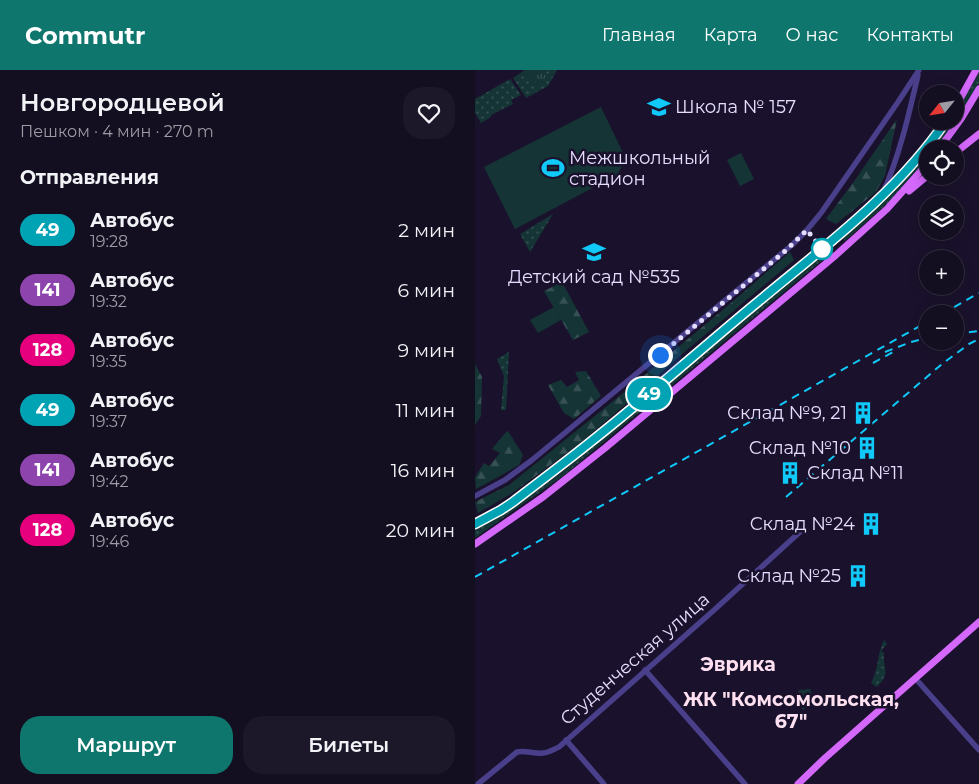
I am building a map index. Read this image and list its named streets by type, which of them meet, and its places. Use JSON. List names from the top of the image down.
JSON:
{
  "streets": {
    "street": ["Студенческая улица"]
  },
  "districts": ["Эврика", "ЖК \"Комсомольская, 67\""],
  "places": {
    "school or university": ["Школа № 157", "Детский сад №535"],
    "sports": ["Межшкольный стадион"],
    "building": [
      "Склад №9, 21",
      "Склад №10",
      "Склад №11",
      "Склад №24",
      "Склад №25"
    ]
  },
  "lines": ["bus line 49"],
  "north": "bottom left",
  "page": {
    "header": "Commutr",
    "nav": [
      "Главная",
      "Карта",
      "О нас",
      "Контакты"
    ],
    "heading": [
      ["Новгородцевой", "Пешком · 4 мин · 270 m"],
      "Отправления"
    ],
    "on_map": "49",
    "map_buttons": ["+", "−"],
    "list": [
      {
        "mark": "49",
        "name": "Автобус",
        "note": "19:28",
        "value": "2 мин"
      },
      {
        "mark": "141",
        "name": "Автобус",
        "note": "19:32",
        "value": "6 мин"
      },
      {
        "mark": "128",
        "name": "Автобус",
        "note": "19:35",
        "value": "9 мин"
      },
      {
        "mark": "49",
        "name": "Автобус",
        "note": "19:37",
        "value": "11 мин"
      },
      {
        "mark": "141",
        "name": "Автобус",
        "note": "19:42",
        "value": "16 мин"
      },
      {
        "mark": "128",
        "name": "Автобус",
        "note": "19:46",
        "value": "20 мин"
      }
    ],
    "buttons": ["Маршрут", "Билеты"]
  }
}
